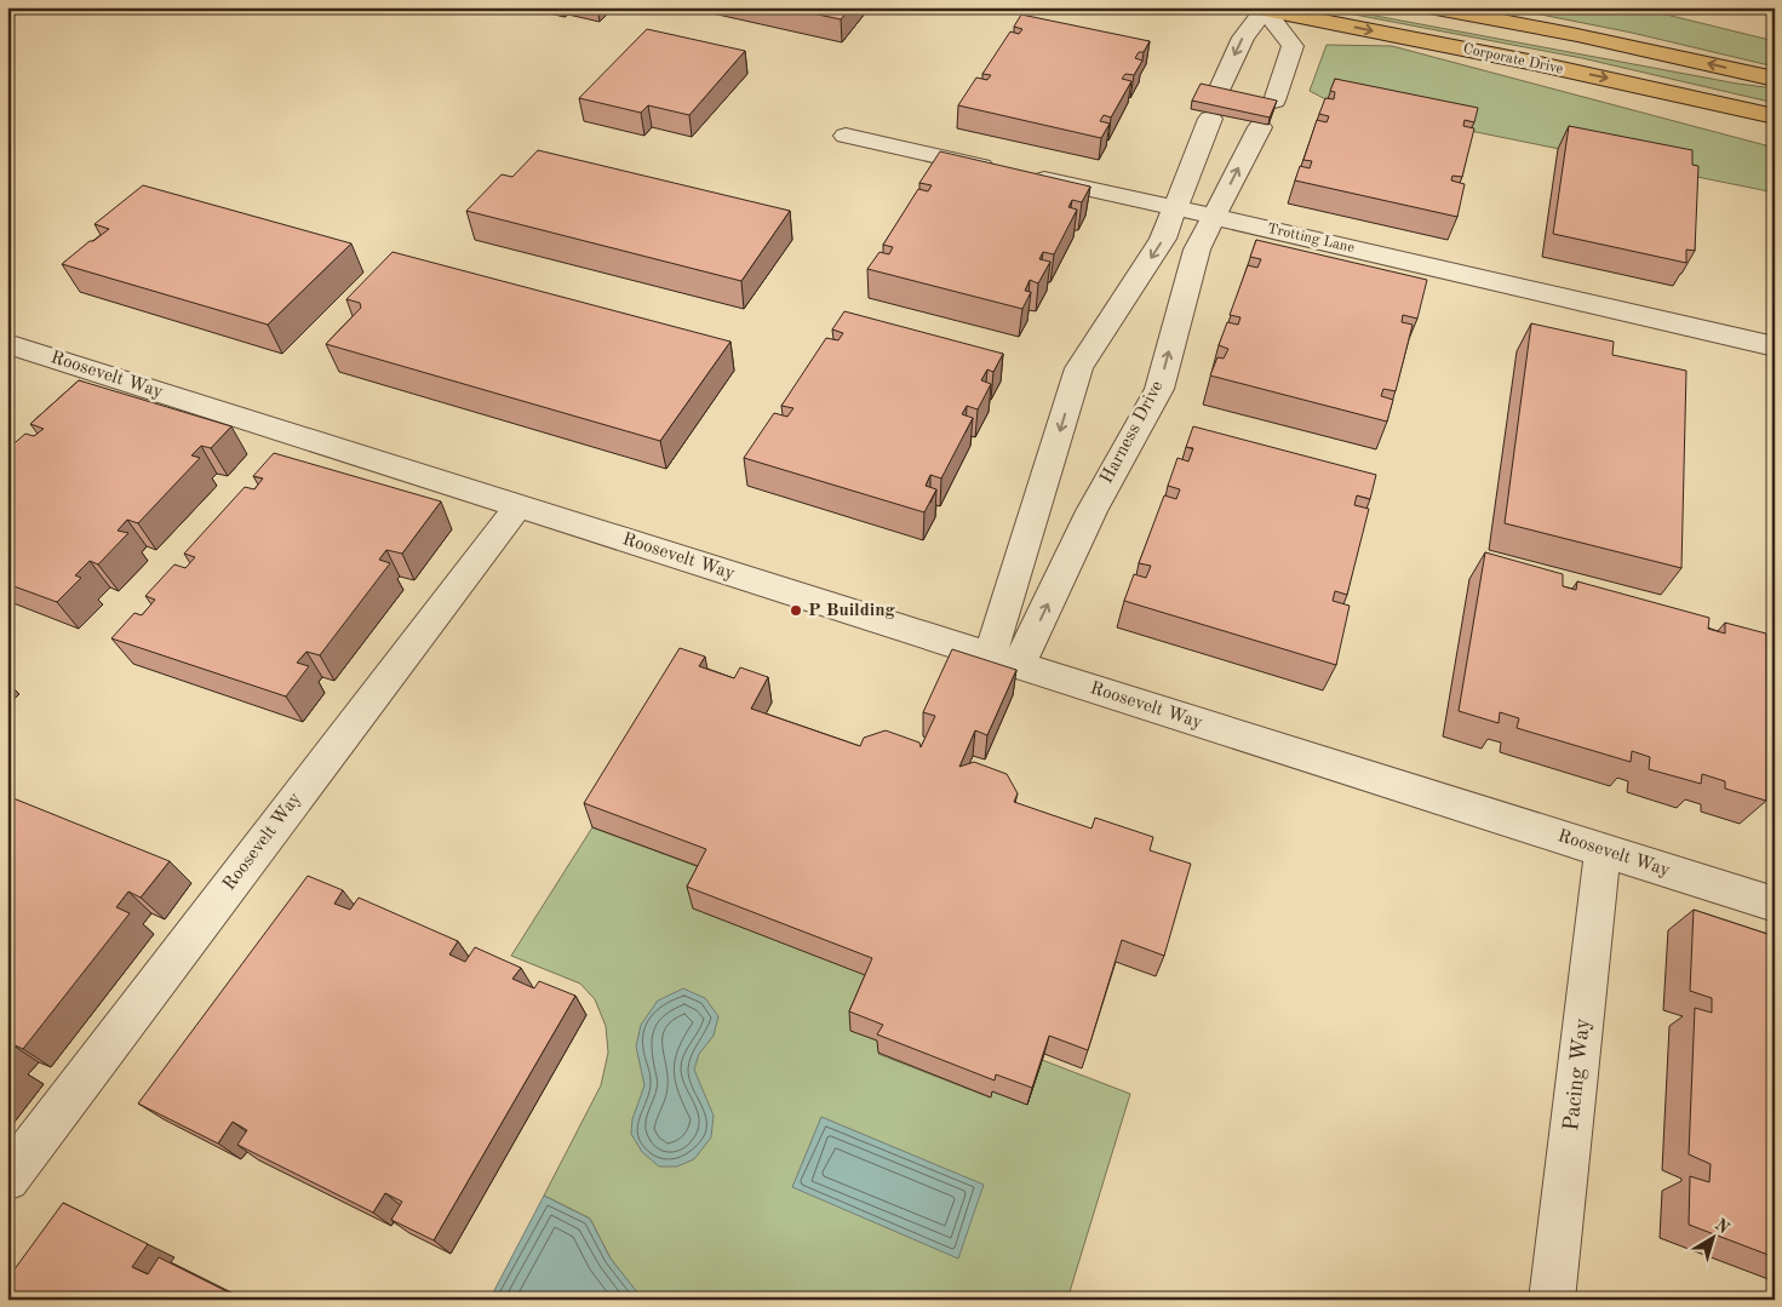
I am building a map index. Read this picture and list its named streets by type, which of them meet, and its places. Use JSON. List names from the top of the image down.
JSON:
{
  "streets": {
    "main road": ["Corporate Drive"],
    "street": [
      "Trotting Lane",
      "Roosevelt Way",
      "Harness Drive",
      "Pacing Way"
    ]
  },
  "crossings": [
    ["Trotting Lane", "Harness Drive"],
    ["Roosevelt Way", "Harness Drive"],
    ["Roosevelt Way", "Pacing Way"]
  ],
  "places": ["P Building"],
  "north": "top right"
}
